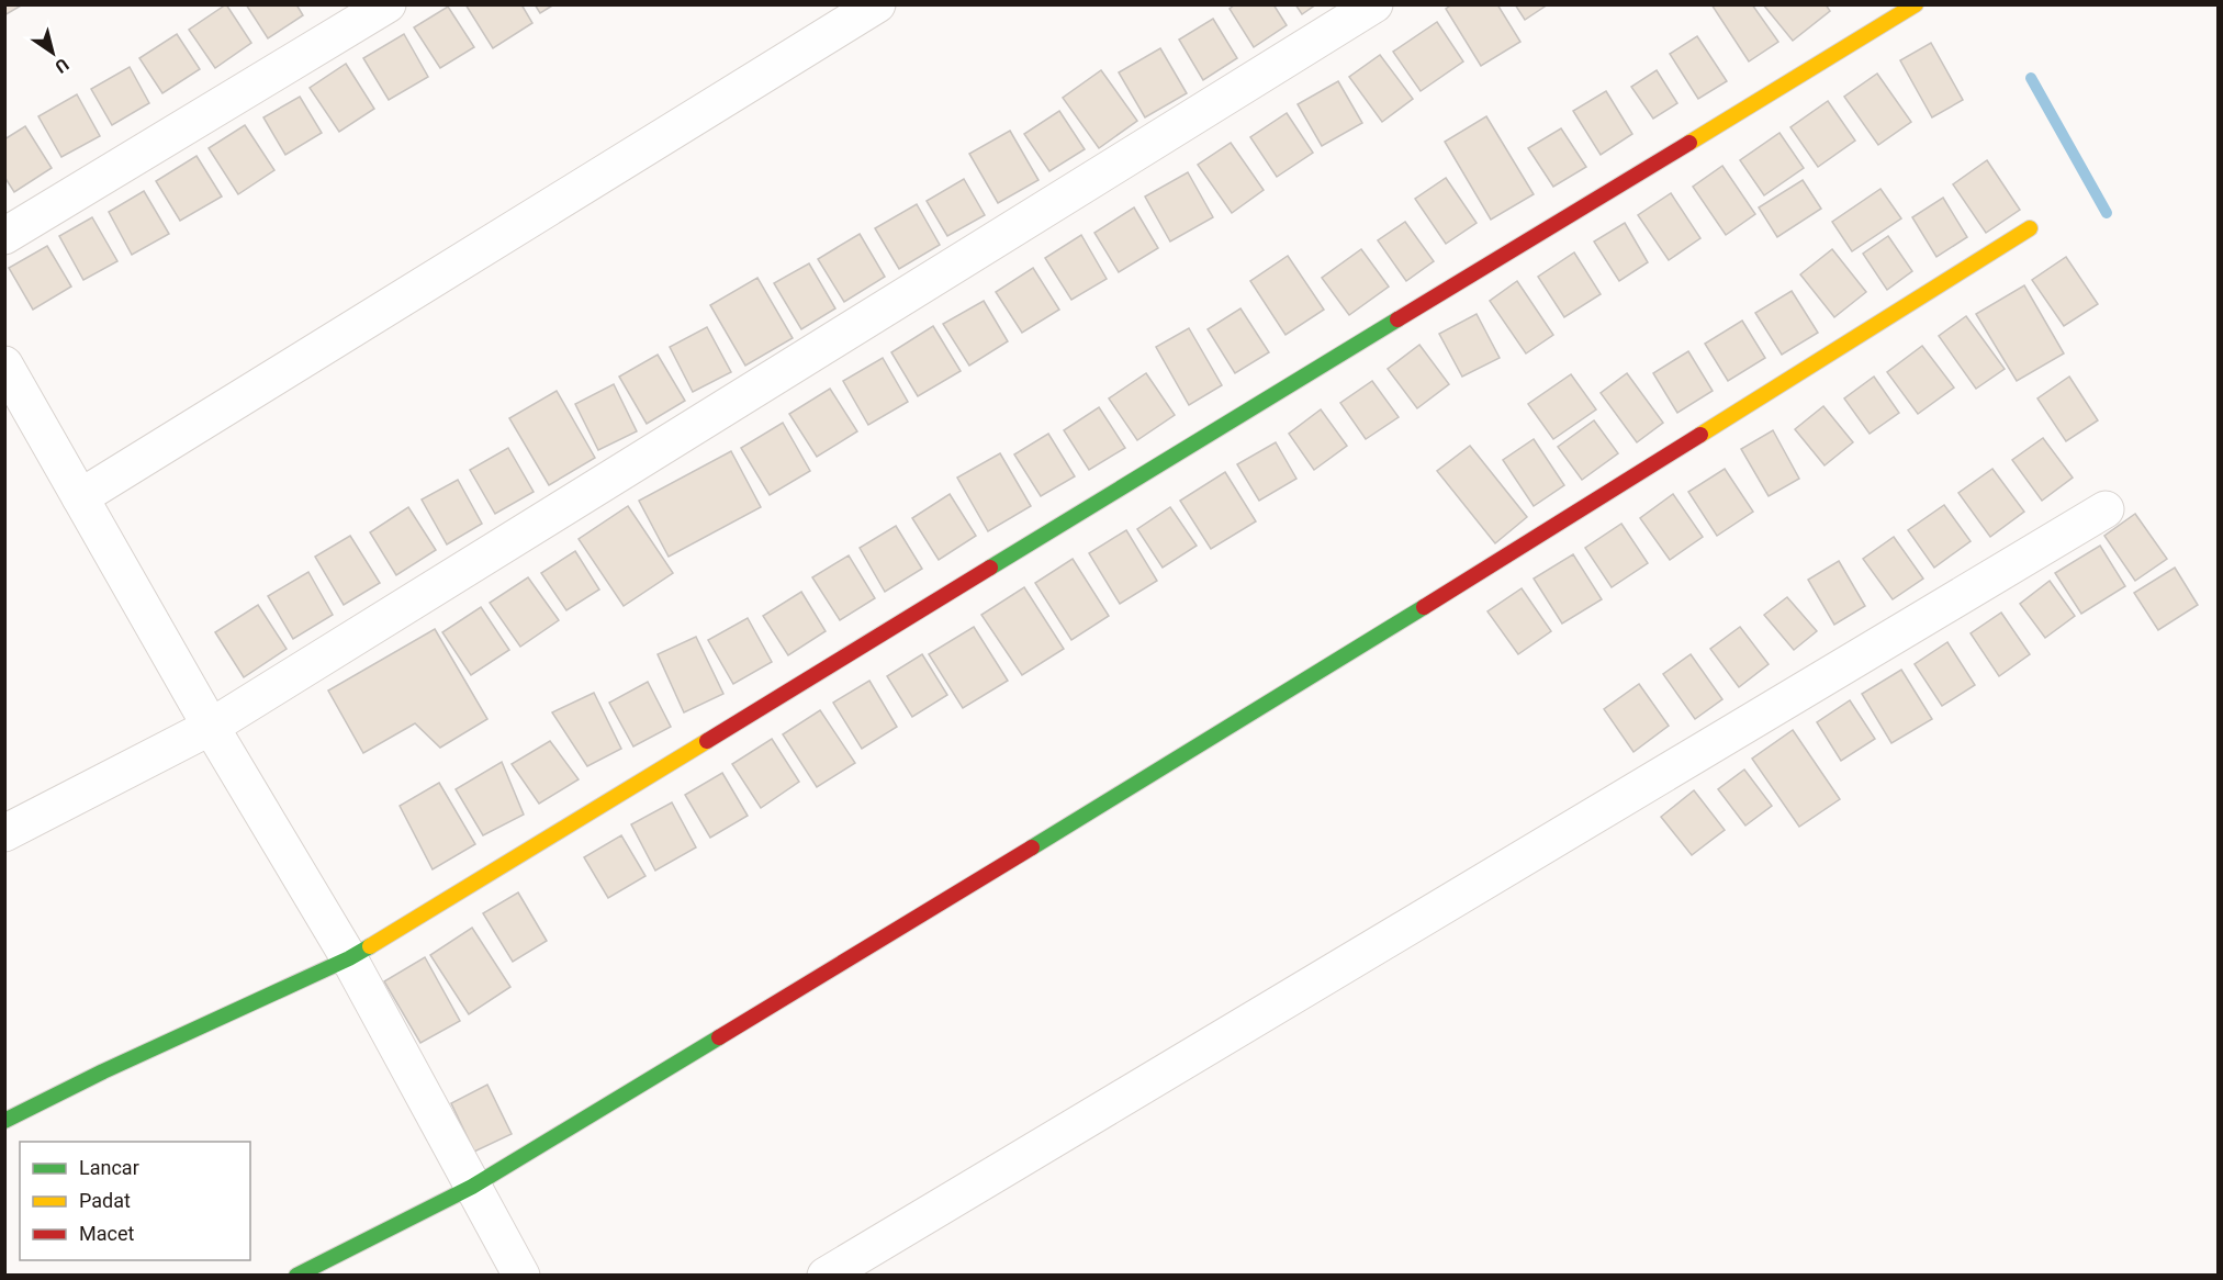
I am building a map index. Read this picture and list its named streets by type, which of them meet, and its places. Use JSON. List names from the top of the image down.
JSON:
{
  "legend": ["Lancar", "Padat", "Macet"],
  "north": "bottom right"
}
